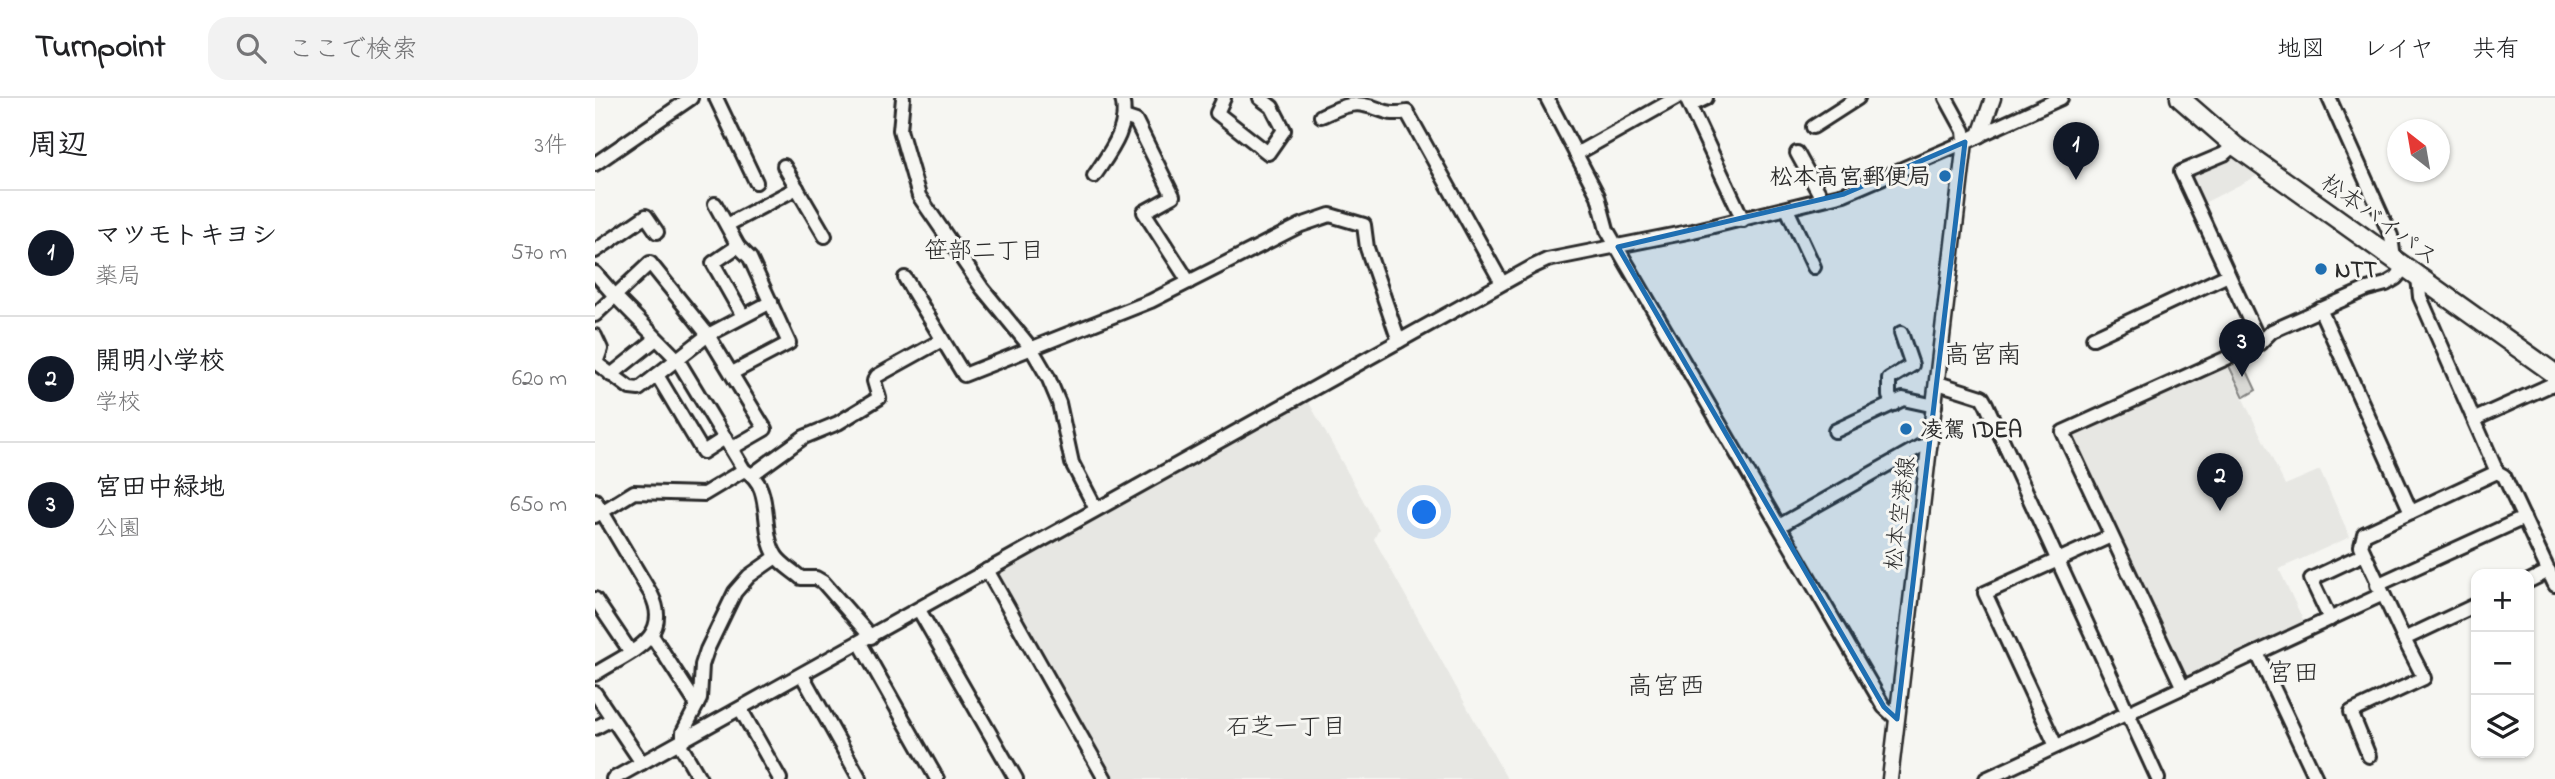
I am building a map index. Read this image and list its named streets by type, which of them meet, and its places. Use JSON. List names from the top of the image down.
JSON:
{
  "streets": {
    "highway": ["松本バイパス"],
    "main road": ["松本空港線"]
  },
  "districts": [
    "笹部二丁目",
    "高宮南",
    "宮田",
    "高宮西",
    "石芝一丁目"
  ],
  "places": ["松本高宮郵便局", "NTT", "凌駕 IDEA"],
  "north": "top left",
  "page": {
    "header": "Turnpoint",
    "search": "ここで検索",
    "nav": ["地図", "レイヤ", "共有"],
    "heading": ["周辺", "3件"],
    "pins": ["1", "3", "2"],
    "list": [
      {
        "mark": "1",
        "name": "マツモトキヨシ",
        "note": "薬局",
        "value": "570 m"
      },
      {
        "mark": "2",
        "name": "開明小学校",
        "note": "学校",
        "value": "620 m"
      },
      {
        "mark": "3",
        "name": "宮田中緑地",
        "note": "公園",
        "value": "650 m"
      }
    ],
    "map_buttons": ["+", "−"]
  }
}
